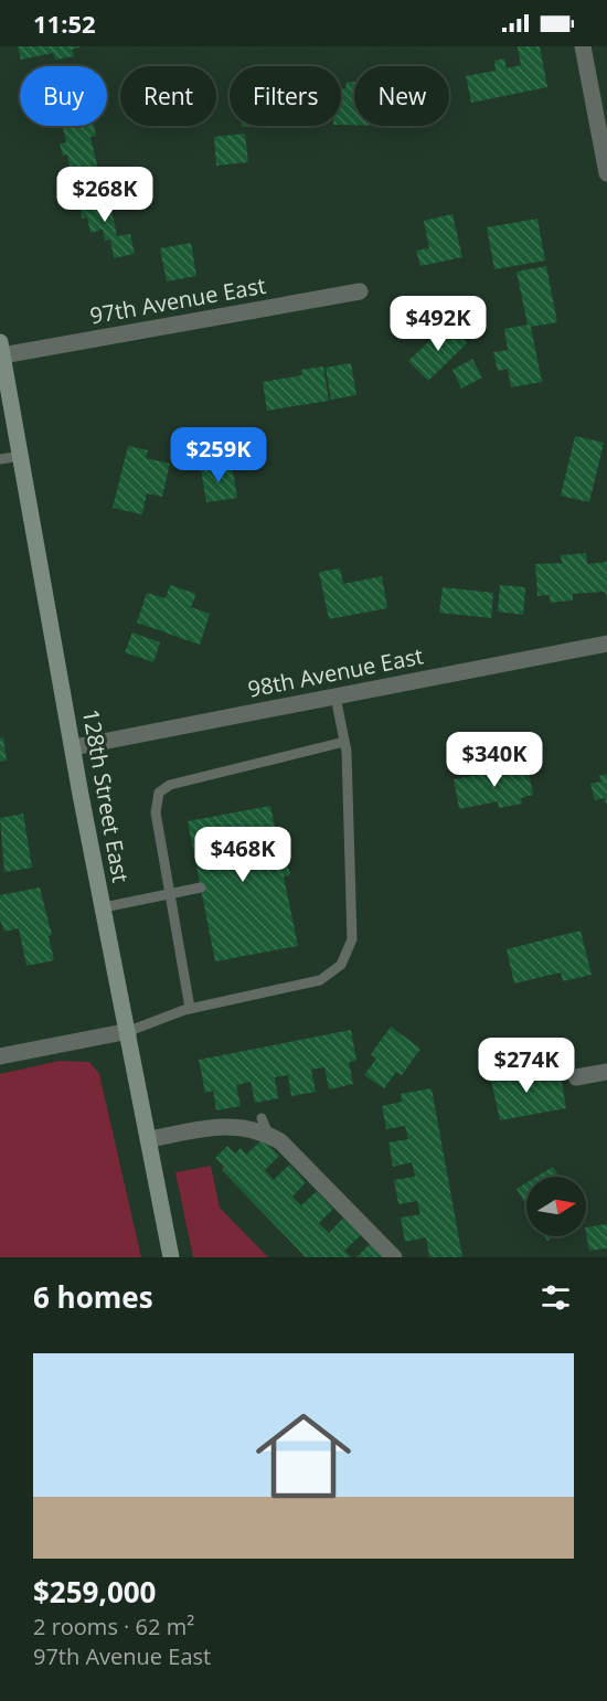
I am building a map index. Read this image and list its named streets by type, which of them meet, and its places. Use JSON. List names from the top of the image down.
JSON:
{
  "streets": {
    "street": ["97th Avenue East", "98th Avenue East", "128th Street East"]
  },
  "crossings": [
    ["97th Avenue East", "128th Street East"],
    ["98th Avenue East", "128th Street East"]
  ],
  "north": "right",
  "page": {
    "status": "11:52",
    "chip": [
      "Buy",
      "Rent",
      "Filters",
      "New"
    ],
    "price": [
      "$268K",
      "$492K",
      "$259K",
      "$340K",
      "$468K",
      "$274K"
    ],
    "heading": "6 homes",
    "list": [
      {
        "name": "$259,000",
        "note": "2 rooms · 62 m² · 97th Avenue East"
      }
    ]
  }
}
